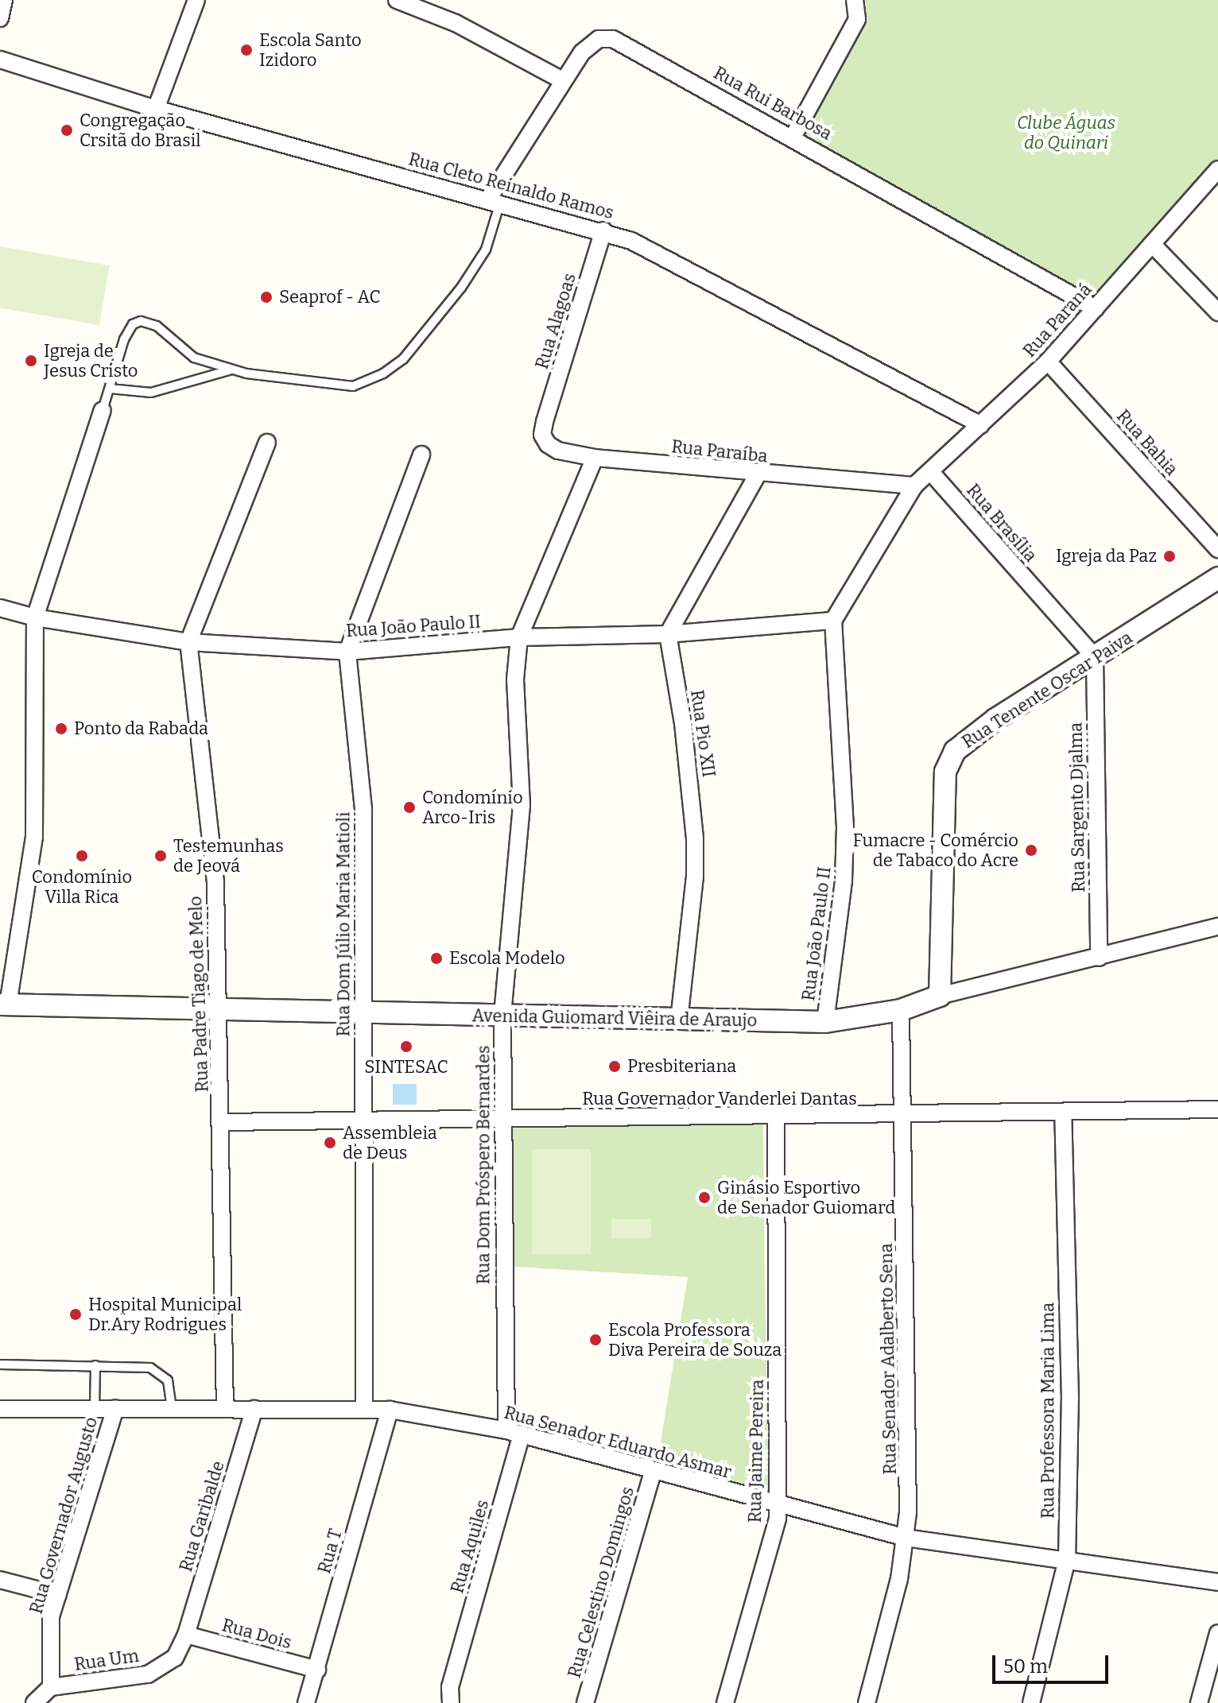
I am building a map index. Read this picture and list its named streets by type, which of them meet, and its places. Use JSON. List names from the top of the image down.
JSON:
{
  "streets": {
    "street": [
      "Rua Rui Barbosa",
      "Rua Cleto Reinaldo Ramos",
      "Rua Paraná",
      "Rua Alagoas",
      "Rua Bahia",
      "Rua Paraíba",
      "Rua Brasília",
      "Rua João Paulo II",
      "Rua Tenente Oscar Paiva",
      "Rua Pio XII",
      "Rua Sargento Djalma",
      "Rua Dom Júlio Maria Matioli",
      "Rua Padre Tiago de Melo",
      "Avenida Guiomard Viêira de Araujo",
      "Rua Governador Vanderlei Dantas",
      "Rua Dom Próspero Bernardes",
      "Rua Senador Adalberto Sena",
      "Rua Professora Maria Lima",
      "Rua Senador Eduardo Asmar",
      "Rua Jaime Pereira",
      "Rua Governador Augusto",
      "Rua Garibalde",
      "Rua Aquiles",
      "Rua T",
      "Rua Celestino Domingos",
      "Rua Dois",
      "Rua Um"
    ]
  },
  "crossings": [
    ["Rua Rui Barbosa", "Rua Cleto Reinaldo Ramos"],
    ["Rua Rui Barbosa", "Rua Paraná"],
    ["Rua Cleto Reinaldo Ramos", "Rua Paraná"],
    ["Rua Cleto Reinaldo Ramos", "Rua Alagoas"],
    ["Rua Paraná", "Rua Bahia"],
    ["Rua Paraná", "Rua Paraíba"],
    ["Rua Paraná", "Rua Brasília"],
    ["Rua Alagoas", "Rua Paraíba"],
    ["Rua Paraíba", "Rua Dom Próspero Bernardes"],
    ["Rua Brasília", "Rua Tenente Oscar Paiva"],
    ["Rua Brasília", "Rua Sargento Djalma"],
    ["Rua João Paulo II", "Rua Pio XII"],
    ["Rua João Paulo II", "Rua Dom Júlio Maria Matioli"],
    ["Rua João Paulo II", "Rua Padre Tiago de Melo"],
    ["Rua João Paulo II", "Avenida Guiomard Viêira de Araujo"],
    ["Rua João Paulo II", "Rua Dom Próspero Bernardes"],
    ["Rua Tenente Oscar Paiva", "Rua Sargento Djalma"],
    ["Rua Tenente Oscar Paiva", "Avenida Guiomard Viêira de Araujo"],
    ["Rua Pio XII", "Avenida Guiomard Viêira de Araujo"],
    ["Rua Sargento Djalma", "Avenida Guiomard Viêira de Araujo"],
    ["Rua Dom Júlio Maria Matioli", "Avenida Guiomard Viêira de Araujo"],
    ["Rua Dom Júlio Maria Matioli", "Rua Governador Vanderlei Dantas"],
    ["Rua Dom Júlio Maria Matioli", "Rua Senador Eduardo Asmar"],
    ["Rua Padre Tiago de Melo", "Avenida Guiomard Viêira de Araujo"],
    ["Rua Padre Tiago de Melo", "Rua Governador Vanderlei Dantas"],
    ["Rua Padre Tiago de Melo", "Rua Senador Eduardo Asmar"],
    ["Avenida Guiomard Viêira de Araujo", "Rua Dom Próspero Bernardes"],
    ["Avenida Guiomard Viêira de Araujo", "Rua Senador Adalberto Sena"],
    ["Rua Governador Vanderlei Dantas", "Rua Dom Próspero Bernardes"],
    ["Rua Governador Vanderlei Dantas", "Rua Senador Adalberto Sena"],
    ["Rua Governador Vanderlei Dantas", "Rua Professora Maria Lima"],
    ["Rua Governador Vanderlei Dantas", "Rua Jaime Pereira"],
    ["Rua Dom Próspero Bernardes", "Rua Senador Eduardo Asmar"],
    ["Rua Dom Próspero Bernardes", "Rua Aquiles"],
    ["Rua Senador Adalberto Sena", "Rua Senador Eduardo Asmar"],
    ["Rua Professora Maria Lima", "Rua Senador Eduardo Asmar"],
    ["Rua Senador Eduardo Asmar", "Rua Jaime Pereira"],
    ["Rua Senador Eduardo Asmar", "Rua Governador Augusto"],
    ["Rua Senador Eduardo Asmar", "Rua Garibalde"],
    ["Rua Senador Eduardo Asmar", "Rua Aquiles"],
    ["Rua Senador Eduardo Asmar", "Rua T"],
    ["Rua Senador Eduardo Asmar", "Rua Celestino Domingos"],
    ["Rua Governador Augusto", "Rua Um"],
    ["Rua Garibalde", "Rua Dois"],
    ["Rua Garibalde", "Rua Um"],
    ["Rua T", "Rua Dois"],
    ["Rua Dois", "Rua Um"]
  ],
  "parks": ["Clube Águas do Quinari"],
  "places": [
    "Escola Santo Izidoro",
    "Congregação Crsitã do Brasil",
    "Seaprof - AC",
    "Igreja de Jesus Cristo",
    "Igreja da Paz",
    "Ponto da Rabada",
    "Condomínio Arco-Iris",
    "Fumacre - Comércio de Tabaco do Acre",
    "Condomínio Villa Rica",
    "Testemunhas de Jeová",
    "Escola Modelo",
    "SINTESAC",
    "Presbiteriana",
    "Assembleia de Deus",
    "Ginásio Esportivo de Senador Guiomard",
    "Hospital Municipal Dr.Ary Rodrigues",
    "Escola Professora Diva Pereira de Souza"
  ],
  "scale_bar": "50 m"
}
